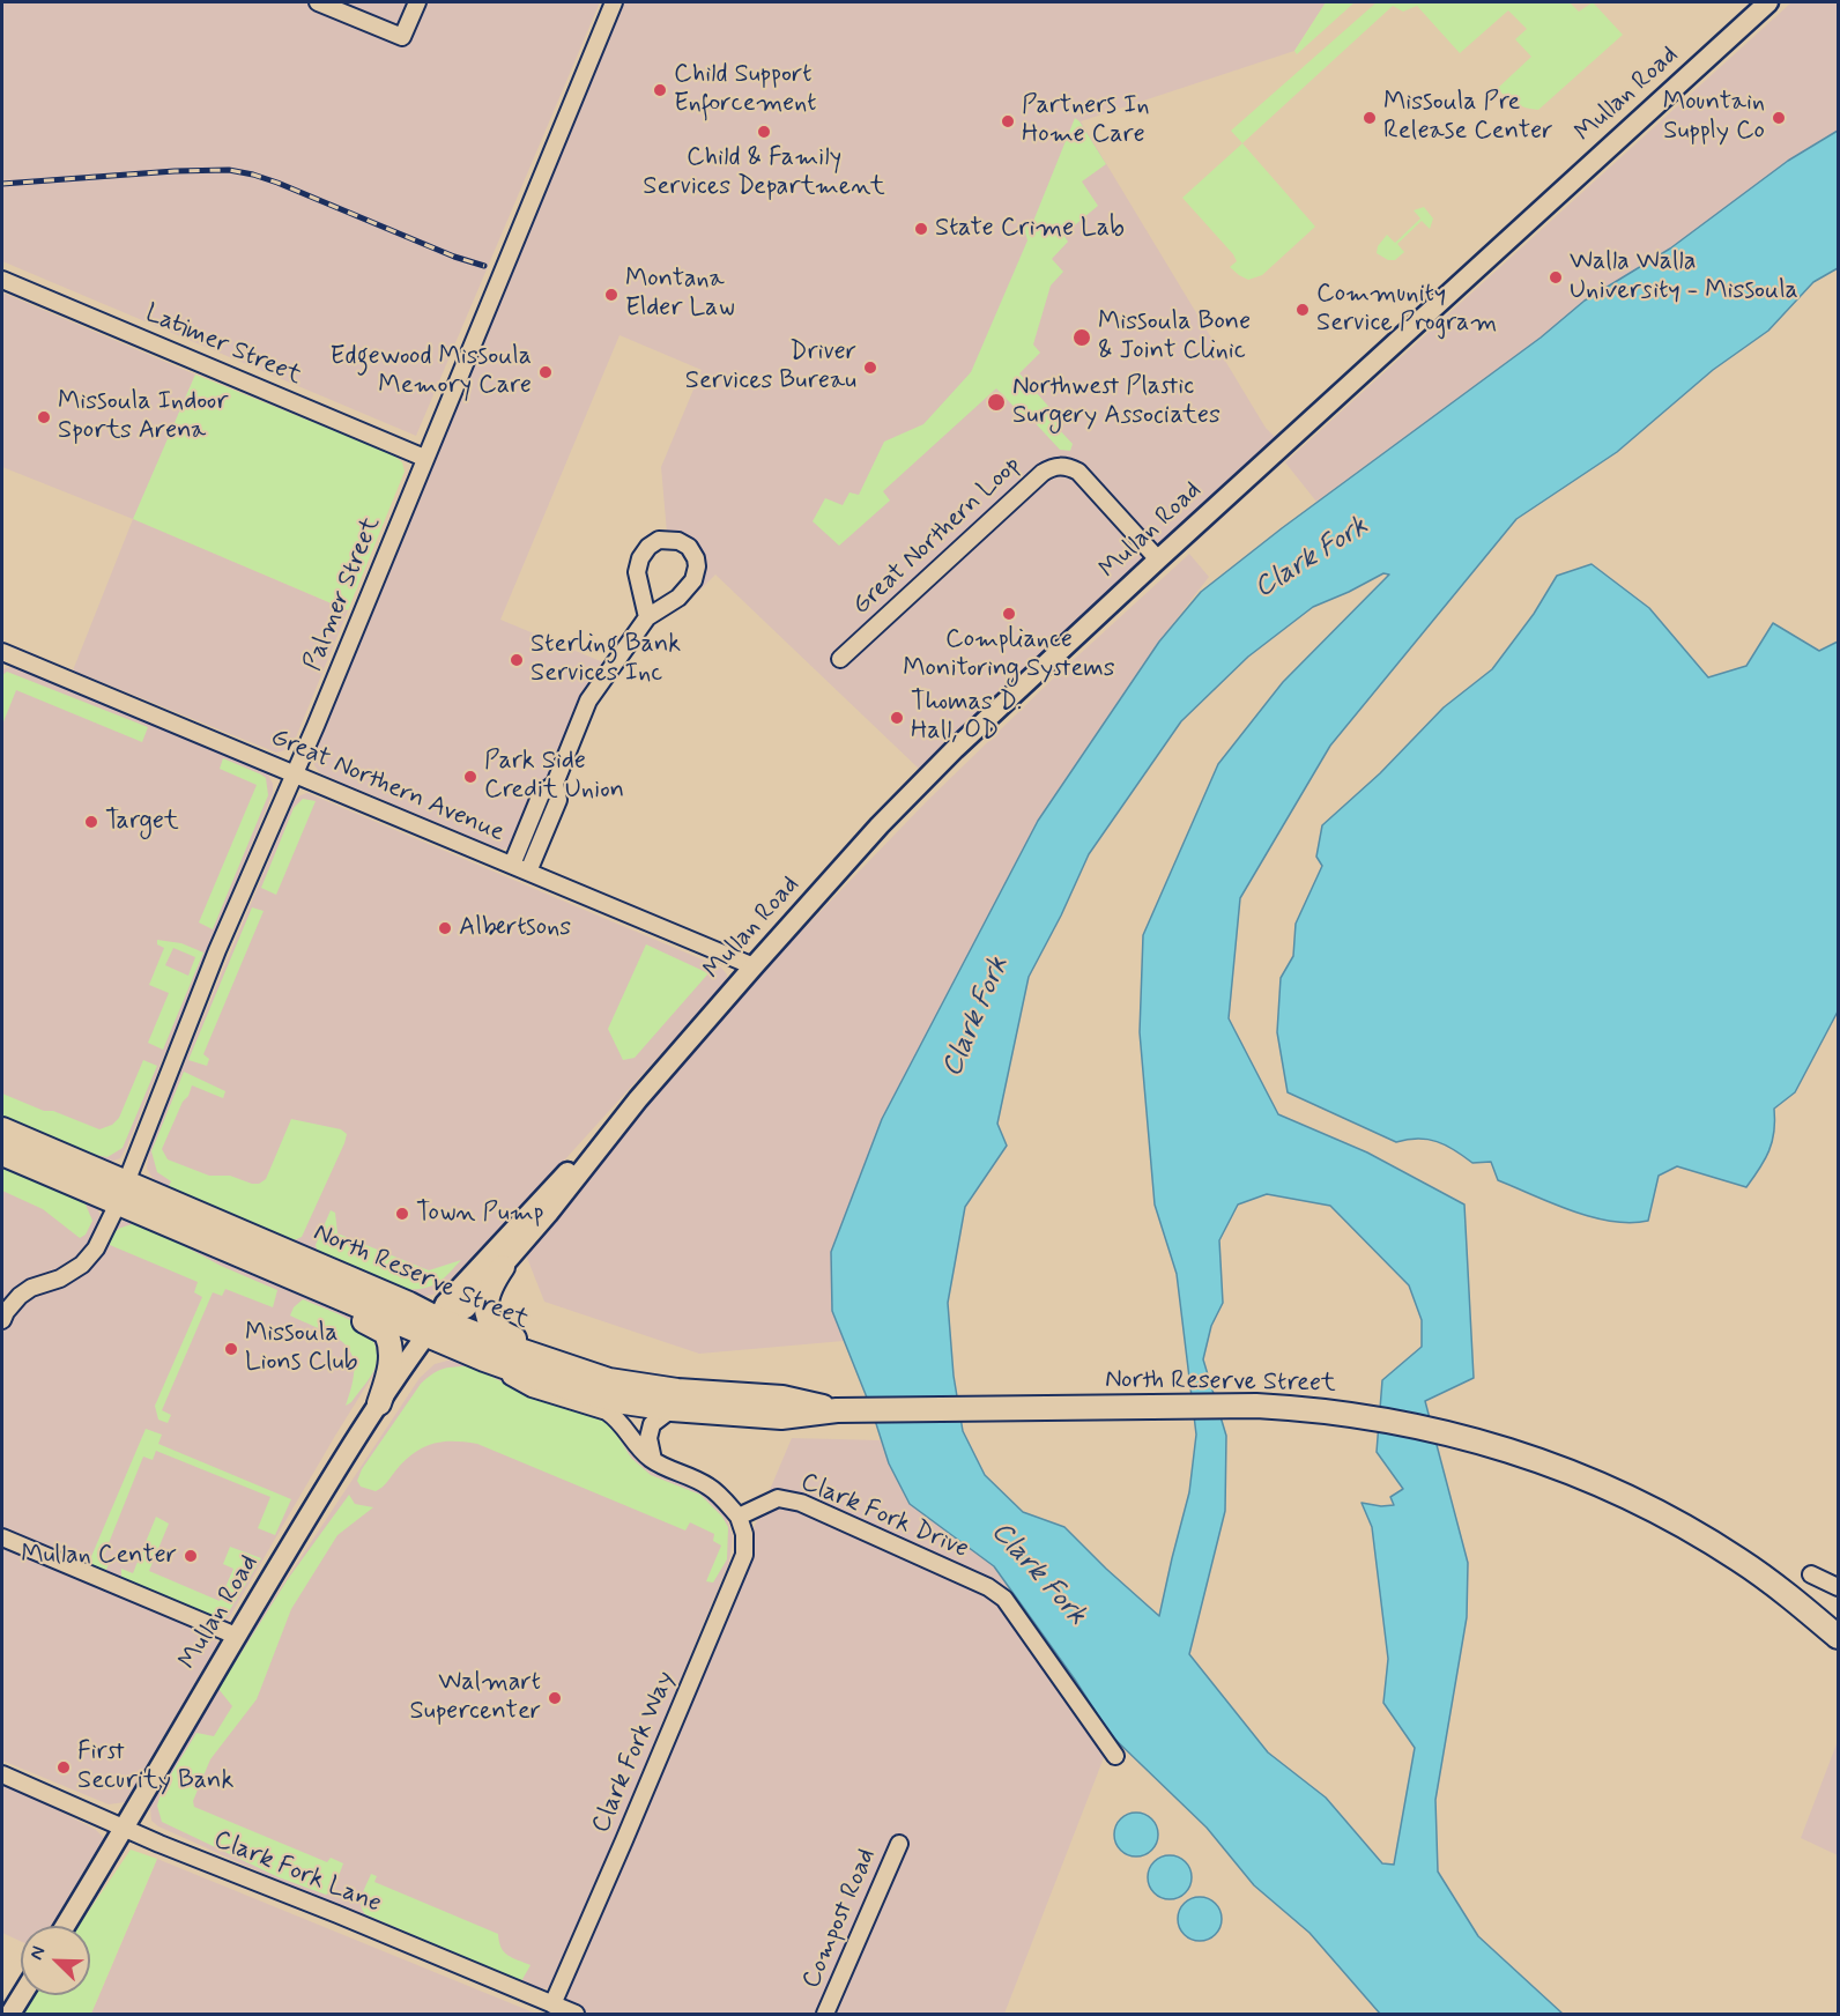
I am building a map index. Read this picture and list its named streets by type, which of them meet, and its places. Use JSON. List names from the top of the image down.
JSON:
{
  "streets": {
    "highway": ["North Reserve Street"],
    "main road": ["Mullan Road"],
    "street": [
      "Latimer Street",
      "Great Northern Loop",
      "Palmer Street",
      "Great Northern Avenue",
      "Clark Fork Drive",
      "Clark Fork Way",
      "Clark Fork Lane",
      "Compost Road"
    ]
  },
  "crossings": [
    ["Mullan Road", "Great Northern Loop"],
    ["Mullan Road", "Great Northern Avenue"],
    ["Mullan Road", "North Reserve Street"],
    ["Mullan Road", "Clark Fork Lane"],
    ["Latimer Street", "Palmer Street"],
    ["Palmer Street", "Great Northern Avenue"],
    ["Palmer Street", "North Reserve Street"],
    ["Clark Fork Drive", "Clark Fork Way"],
    ["Clark Fork Way", "Clark Fork Lane"]
  ],
  "water": ["Clark Fork"],
  "places": [
    "Child Support Enforcement",
    "Missoula Pre Release Center",
    "Mountain Supply Co",
    "Partners In Home Care",
    "Child & Family Services Department",
    "State Crime Lab",
    "Walla Walla University - Missoula",
    "Montana Elder Law",
    "Community Service Program",
    "Missoula Bone & Joint Clinic",
    "Driver Services Bureau",
    "Edgewood Missoula Memory Care",
    "Northwest Plastic Surgery Associates",
    "Missoula Indoor Sports Arena",
    "Compliance Monitoring Systems",
    "Sterling Bank Services Inc",
    "Thomas D. Hall, OD",
    "Park Side Credit Union",
    "Target",
    "Albertsons",
    "Town Pump",
    "Missoula Lions Club",
    "Mullan Center",
    "Walmart Supercenter",
    "First Security Bank"
  ],
  "north": "top left"
}
